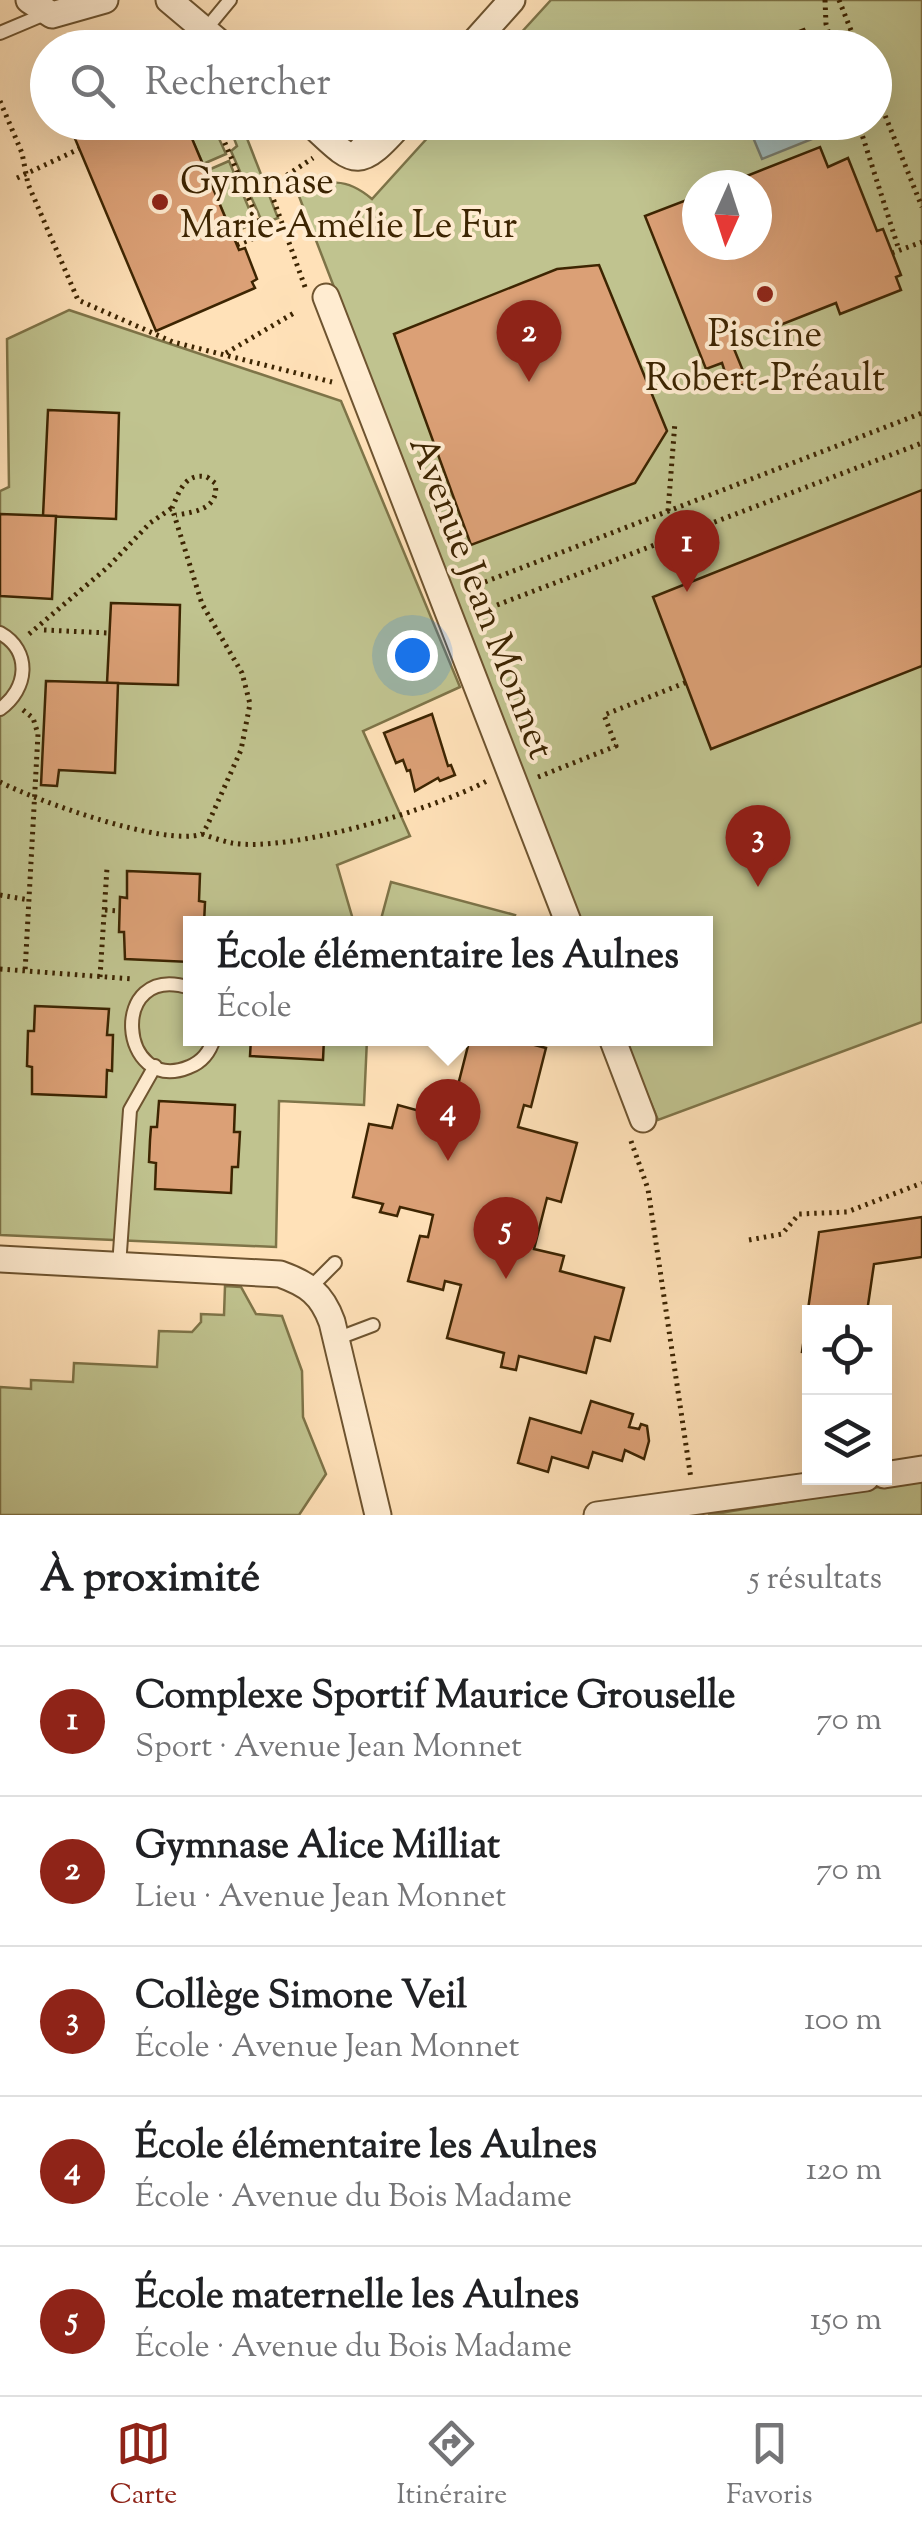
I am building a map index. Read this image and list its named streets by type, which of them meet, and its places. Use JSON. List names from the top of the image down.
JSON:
{
  "streets": {
    "street": ["Avenue Jean Monnet"]
  },
  "places": ["Gymnase Marie-Amélie Le Fur", "Piscine Robert-Préault"],
  "north": "bottom",
  "page": {
    "search": "Rechercher",
    "pins": [
      "2",
      "1",
      "3",
      "4",
      "5"
    ],
    "popup": ["École élémentaire les Aulnes", "École"],
    "heading": ["À proximité", "5 résultats"],
    "list": [
      {
        "mark": "1",
        "name": "Complexe Sportif Maurice Grouselle",
        "note": "Sport · Avenue Jean Monnet",
        "value": "70 m"
      },
      {
        "mark": "2",
        "name": "Gymnase Alice Milliat",
        "note": "Lieu · Avenue Jean Monnet",
        "value": "70 m"
      },
      {
        "mark": "3",
        "name": "Collège Simone Veil",
        "note": "École · Avenue Jean Monnet",
        "value": "100 m"
      },
      {
        "mark": "4",
        "name": "École élémentaire les Aulnes",
        "note": "École · Avenue du Bois Madame",
        "value": "120 m"
      },
      {
        "mark": "5",
        "name": "École maternelle les Aulnes",
        "note": "École · Avenue du Bois Madame",
        "value": "150 m"
      }
    ],
    "nav": ["Carte", "Itinéraire", "Favoris"]
  }
}
